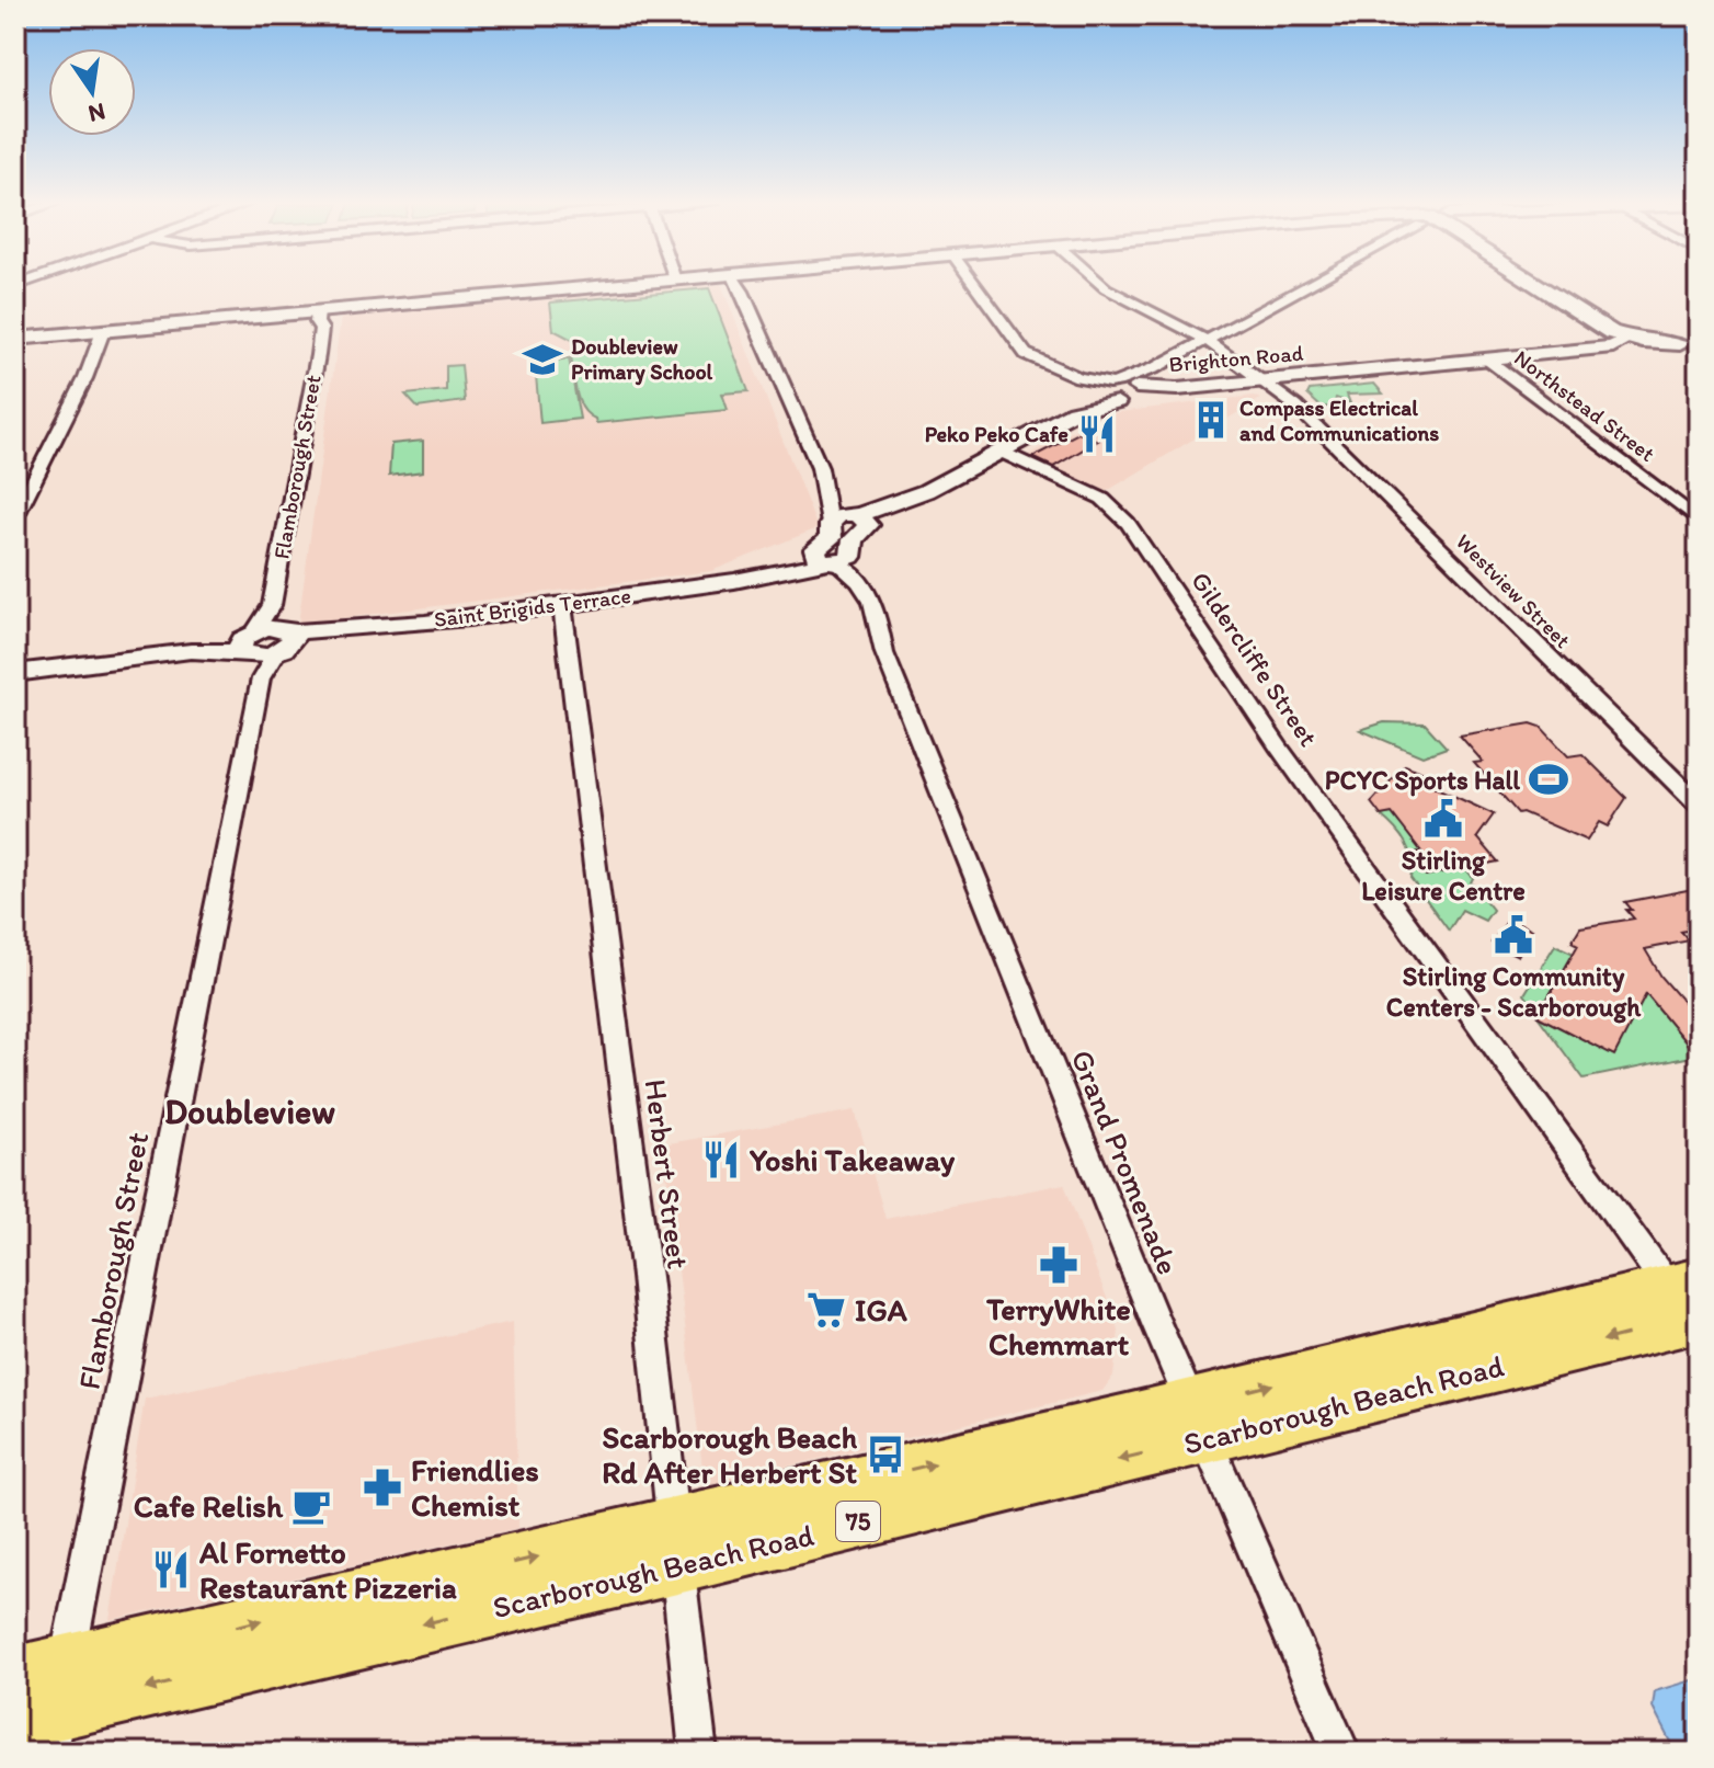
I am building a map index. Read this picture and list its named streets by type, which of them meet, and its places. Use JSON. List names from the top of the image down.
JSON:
{
  "streets": {
    "main road": ["Brighton Road", "Scarborough Beach Road", "75"],
    "street": [
      "Northstead Street",
      "Flamborough Street",
      "Westview Street",
      "Saint Brigids Terrace",
      "Gildercliffe Street",
      "Grand Promenade",
      "Herbert Street"
    ]
  },
  "crossings": [
    ["Brighton Road", "Northstead Street"],
    ["Brighton Road", "Westview Street"],
    ["Flamborough Street", "Saint Brigids Terrace"],
    ["Flamborough Street", "Scarborough Beach Road"],
    ["Saint Brigids Terrace", "Grand Promenade"],
    ["Saint Brigids Terrace", "Herbert Street"],
    ["Gildercliffe Street", "Scarborough Beach Road"],
    ["Grand Promenade", "Scarborough Beach Road"],
    ["Herbert Street", "Scarborough Beach Road"]
  ],
  "districts": ["Doubleview"],
  "places": {
    "school or university": ["Doubleview Primary School"],
    "building": ["Compass Electrical and Communications"],
    "restaurant": ["Peko Peko Cafe", "Yoshi Takeaway", "Al Fornetto Restaurant Pizzeria"],
    "sports": ["PCYC Sports Hall"],
    "public building": ["Stirling Leisure Centre", "Stirling Community Centers - Scarborough"],
    "pharmacy": ["TerryWhite Chemmart", "Friendlies Chemist"],
    "supermarket": ["IGA"],
    "bus stop": ["Scarborough Beach Rd After Herbert St"],
    "cafe": ["Cafe Relish"]
  },
  "north": "bottom"
}
